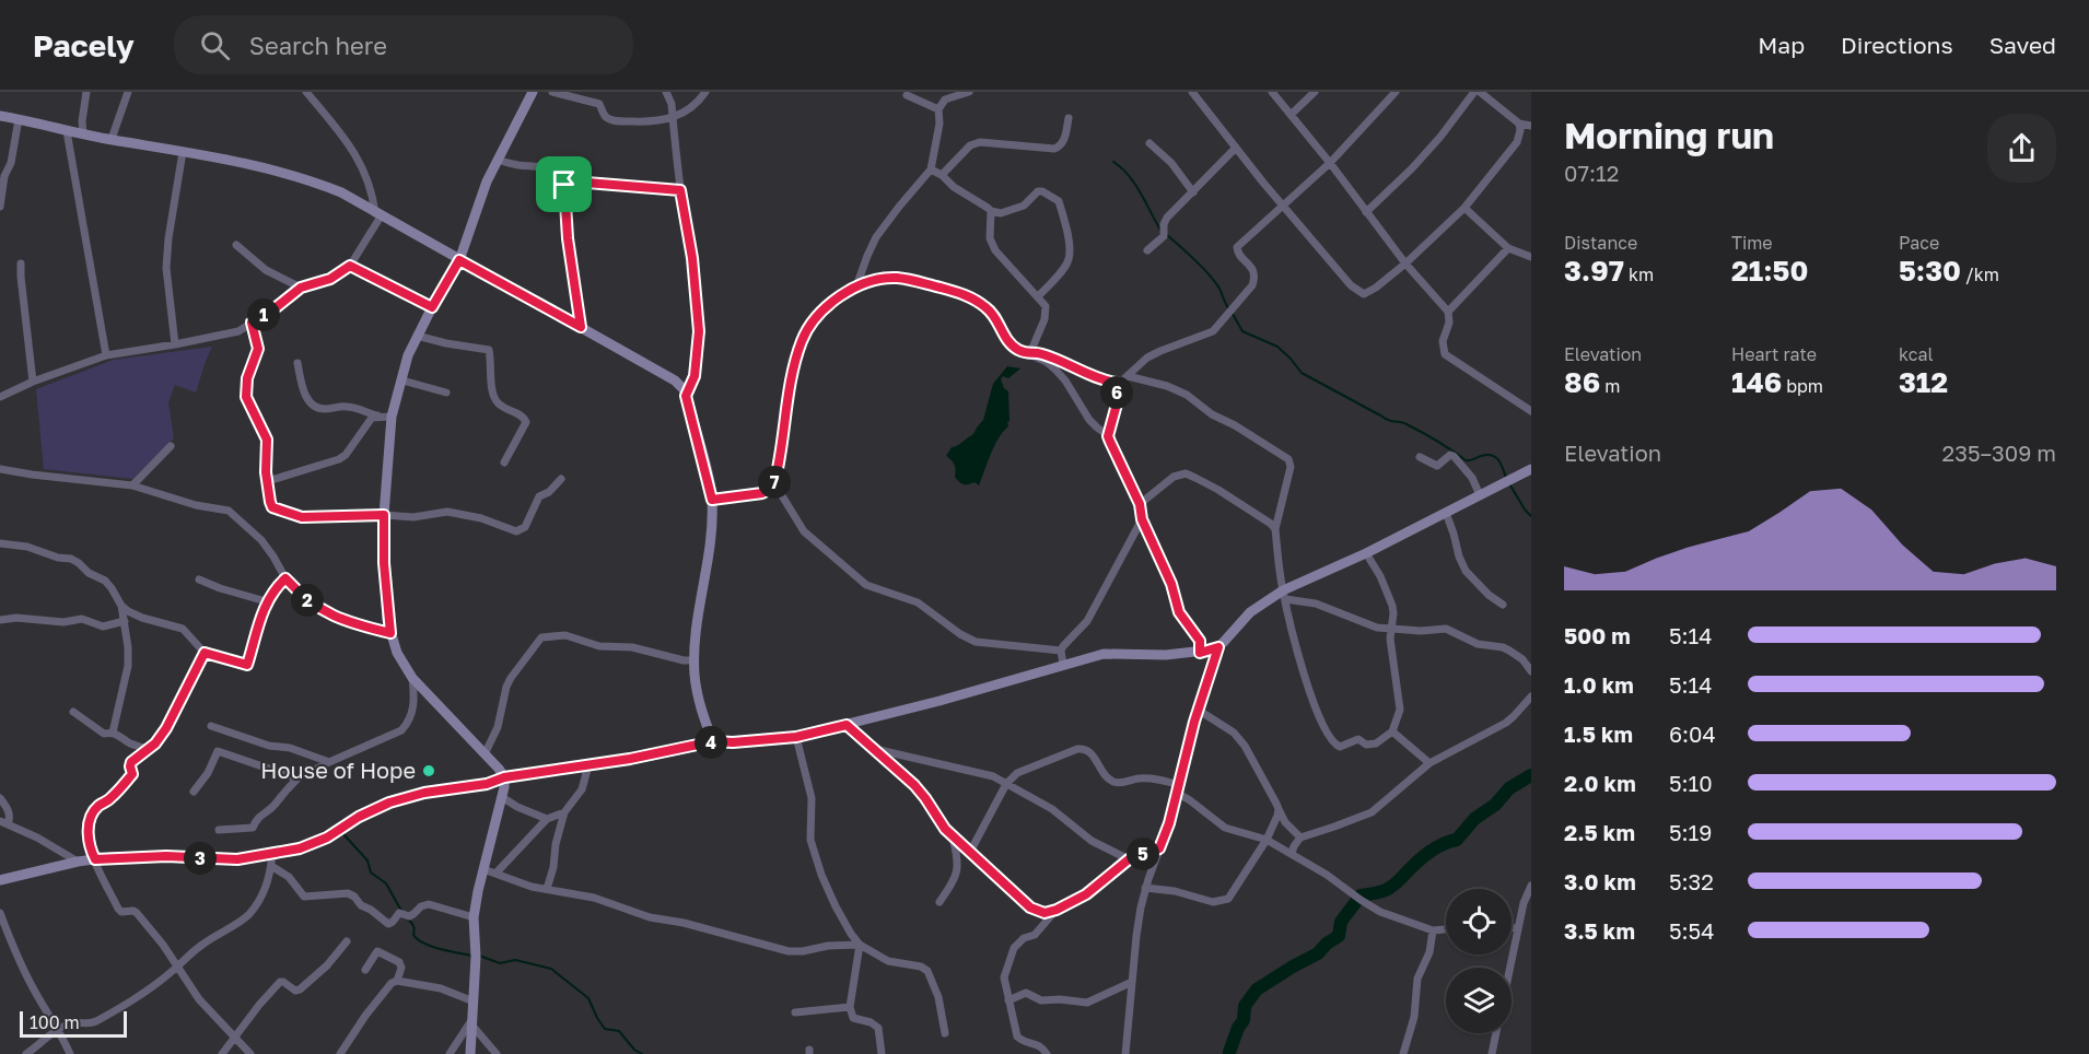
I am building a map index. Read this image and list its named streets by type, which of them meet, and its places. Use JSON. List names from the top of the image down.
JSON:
{
  "places": ["House of Hope"],
  "scale_bar": "100 m",
  "page": {
    "header": "Pacely",
    "search": "Search here",
    "nav": ["Map", "Directions", "Saved"],
    "heading": ["Morning run", "07:12"],
    "stats": [
      ["Distance", "3.97 km"],
      ["Time", "21:50"],
      ["Pace", "5:30 /km"],
      ["Elevation", "86 m"],
      ["Heart rate", "146 bpm"],
      ["kcal", "312"]
    ],
    "pins": [
      "1",
      "6",
      "7",
      "2",
      "4",
      "5",
      "3"
    ],
    "chart": ["Elevation", "235–309 m"],
    "list": [
      {
        "name": "500 m",
        "note": "5:14"
      },
      {
        "name": "1.0 km",
        "note": "5:14"
      },
      {
        "name": "1.5 km",
        "note": "6:04"
      },
      {
        "name": "2.0 km",
        "note": "5:10"
      },
      {
        "name": "2.5 km",
        "note": "5:19"
      },
      {
        "name": "3.0 km",
        "note": "5:32"
      },
      {
        "name": "3.5 km",
        "note": "5:54"
      }
    ],
    "scale": "100 m"
  }
}
